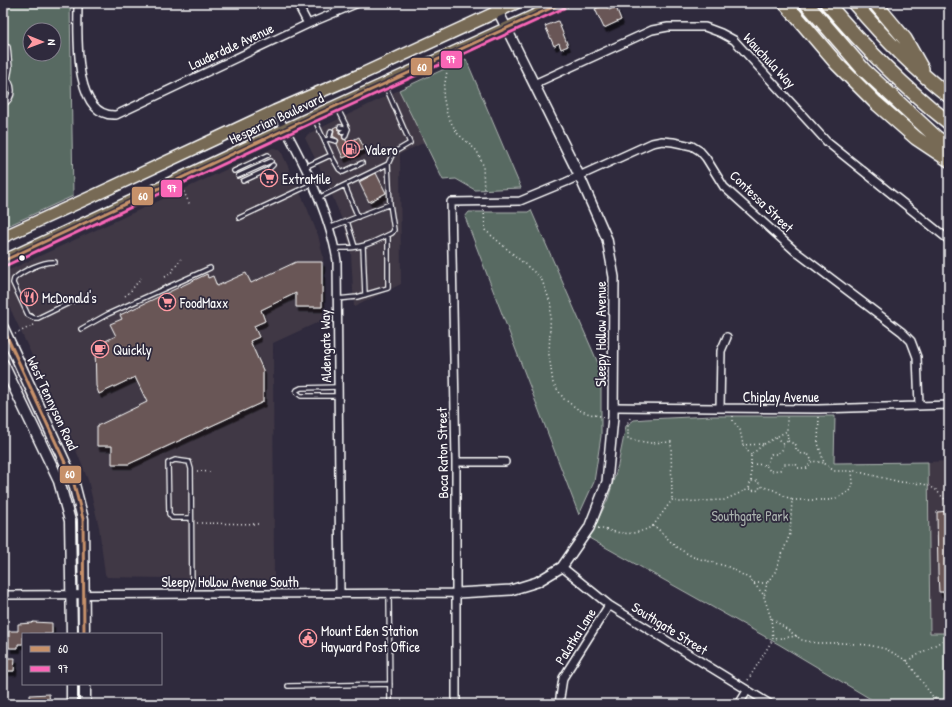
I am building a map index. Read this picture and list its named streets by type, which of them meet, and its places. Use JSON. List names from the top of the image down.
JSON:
{
  "streets": {
    "main road": ["Hesperian Boulevard", "West Tennyson Road"],
    "street": [
      "Lauderdale Avenue",
      "Wauchula Way",
      "Contessa Street",
      "Sleepy Hollow Avenue",
      "Aldengate Way",
      "Chiplay Avenue",
      "Boca Raton Street",
      "Sleepy Hollow Avenue South",
      "Southgate Street",
      "Palatka Lane"
    ]
  },
  "crossings": [
    ["Wauchula Way", "Sleepy Hollow Avenue"],
    ["Hesperian Boulevard", "Sleepy Hollow Avenue"],
    ["Hesperian Boulevard", "Aldengate Way"],
    ["Contessa Street", "Sleepy Hollow Avenue"],
    ["Contessa Street", "Chiplay Avenue"],
    ["Contessa Street", "Boca Raton Street"],
    ["Sleepy Hollow Avenue", "Chiplay Avenue"],
    ["Sleepy Hollow Avenue", "Boca Raton Street"],
    ["Sleepy Hollow Avenue", "Sleepy Hollow Avenue South"],
    ["Sleepy Hollow Avenue", "Southgate Street"],
    ["Aldengate Way", "Sleepy Hollow Avenue South"],
    ["West Tennyson Road", "Sleepy Hollow Avenue South"],
    ["Boca Raton Street", "Sleepy Hollow Avenue South"],
    ["Southgate Street", "Palatka Lane"]
  ],
  "parks": ["Southgate Park"],
  "places": {
    "fuel station": ["Valero"],
    "supermarket": ["ExtraMile", "FoodMaxx"],
    "restaurant": ["McDonald's"],
    "cafe": ["Quickly"],
    "public building": ["Mount Eden Station Hayward Post Office"]
  },
  "lines": ["transit line 60", "transit line 97"],
  "legend": ["60", "97"],
  "north": "right"
}
